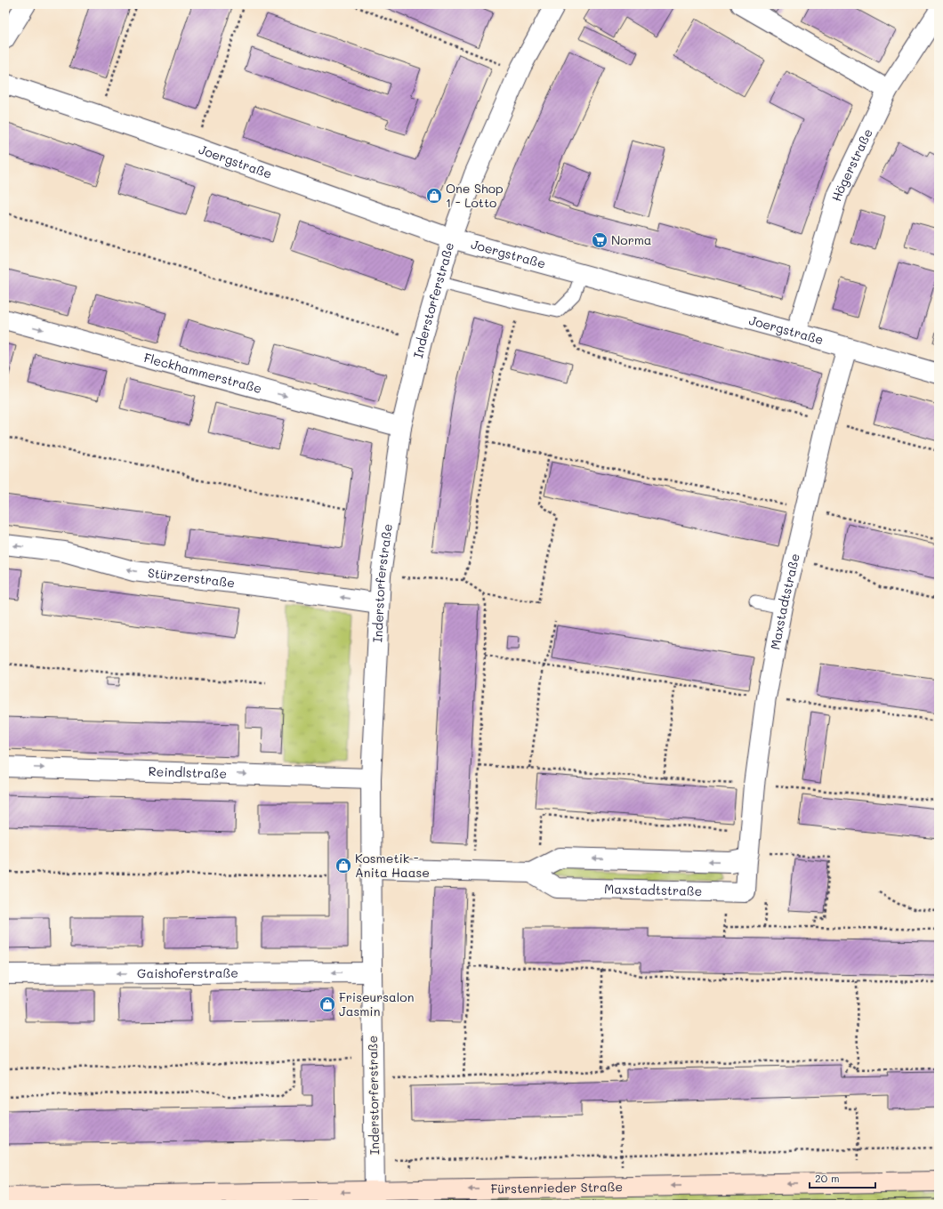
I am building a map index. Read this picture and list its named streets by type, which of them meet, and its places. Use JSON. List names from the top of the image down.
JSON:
{
  "streets": {
    "main road": ["Fürstenrieder Straße"],
    "street": [
      "Joergstraße",
      "Högerstraße",
      "Inderstorferstraße",
      "Fleckhammerstraße",
      "Stürzerstraße",
      "Maxstadtstraße",
      "Reindlstraße",
      "Gaishoferstraße"
    ]
  },
  "crossings": [
    ["Joergstraße", "Högerstraße"],
    ["Joergstraße", "Inderstorferstraße"],
    ["Joergstraße", "Maxstadtstraße"],
    ["Inderstorferstraße", "Fleckhammerstraße"],
    ["Inderstorferstraße", "Stürzerstraße"],
    ["Inderstorferstraße", "Maxstadtstraße"],
    ["Inderstorferstraße", "Reindlstraße"],
    ["Inderstorferstraße", "Gaishoferstraße"],
    ["Inderstorferstraße", "Fürstenrieder Straße"]
  ],
  "one_way": [
    "Fleckhammerstraße",
    "Stürzerstraße",
    "Reindlstraße",
    "Gaishoferstraße",
    "Fürstenrieder Straße"
  ],
  "places": {
    "shop": ["One Shop 1 - Lotto", "Kosmetik - Anita Haase", "Friseursalon Jasmin"],
    "supermarket": ["Norma"]
  },
  "scale_bar": "20 m"
}
